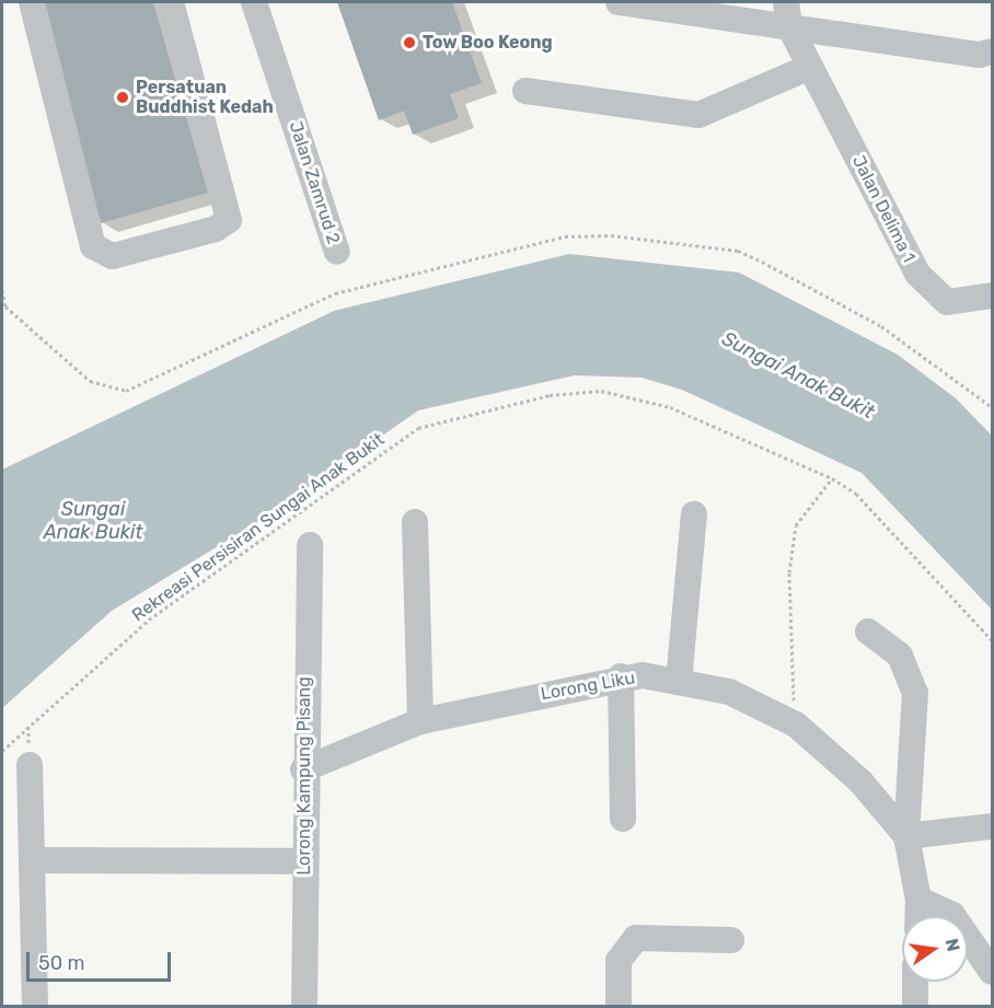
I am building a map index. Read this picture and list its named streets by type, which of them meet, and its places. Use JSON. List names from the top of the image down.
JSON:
{
  "streets": {
    "street": [
      "Jalan Zamrud 2",
      "Jalan Delima 1",
      "Lorong Liku",
      "Lorong Kampung Pisang"
    ],
    "path": ["Rekreasi Persisiran Sungai Anak Bukit"]
  },
  "crossings": [
    ["Lorong Liku", "Lorong Kampung Pisang"]
  ],
  "water": ["Sungai Anak Bukit"],
  "places": ["Tow Boo Keong", "Persatuan Buddhist Kedah"],
  "scale_bar": "50 m",
  "north": "right"
}
